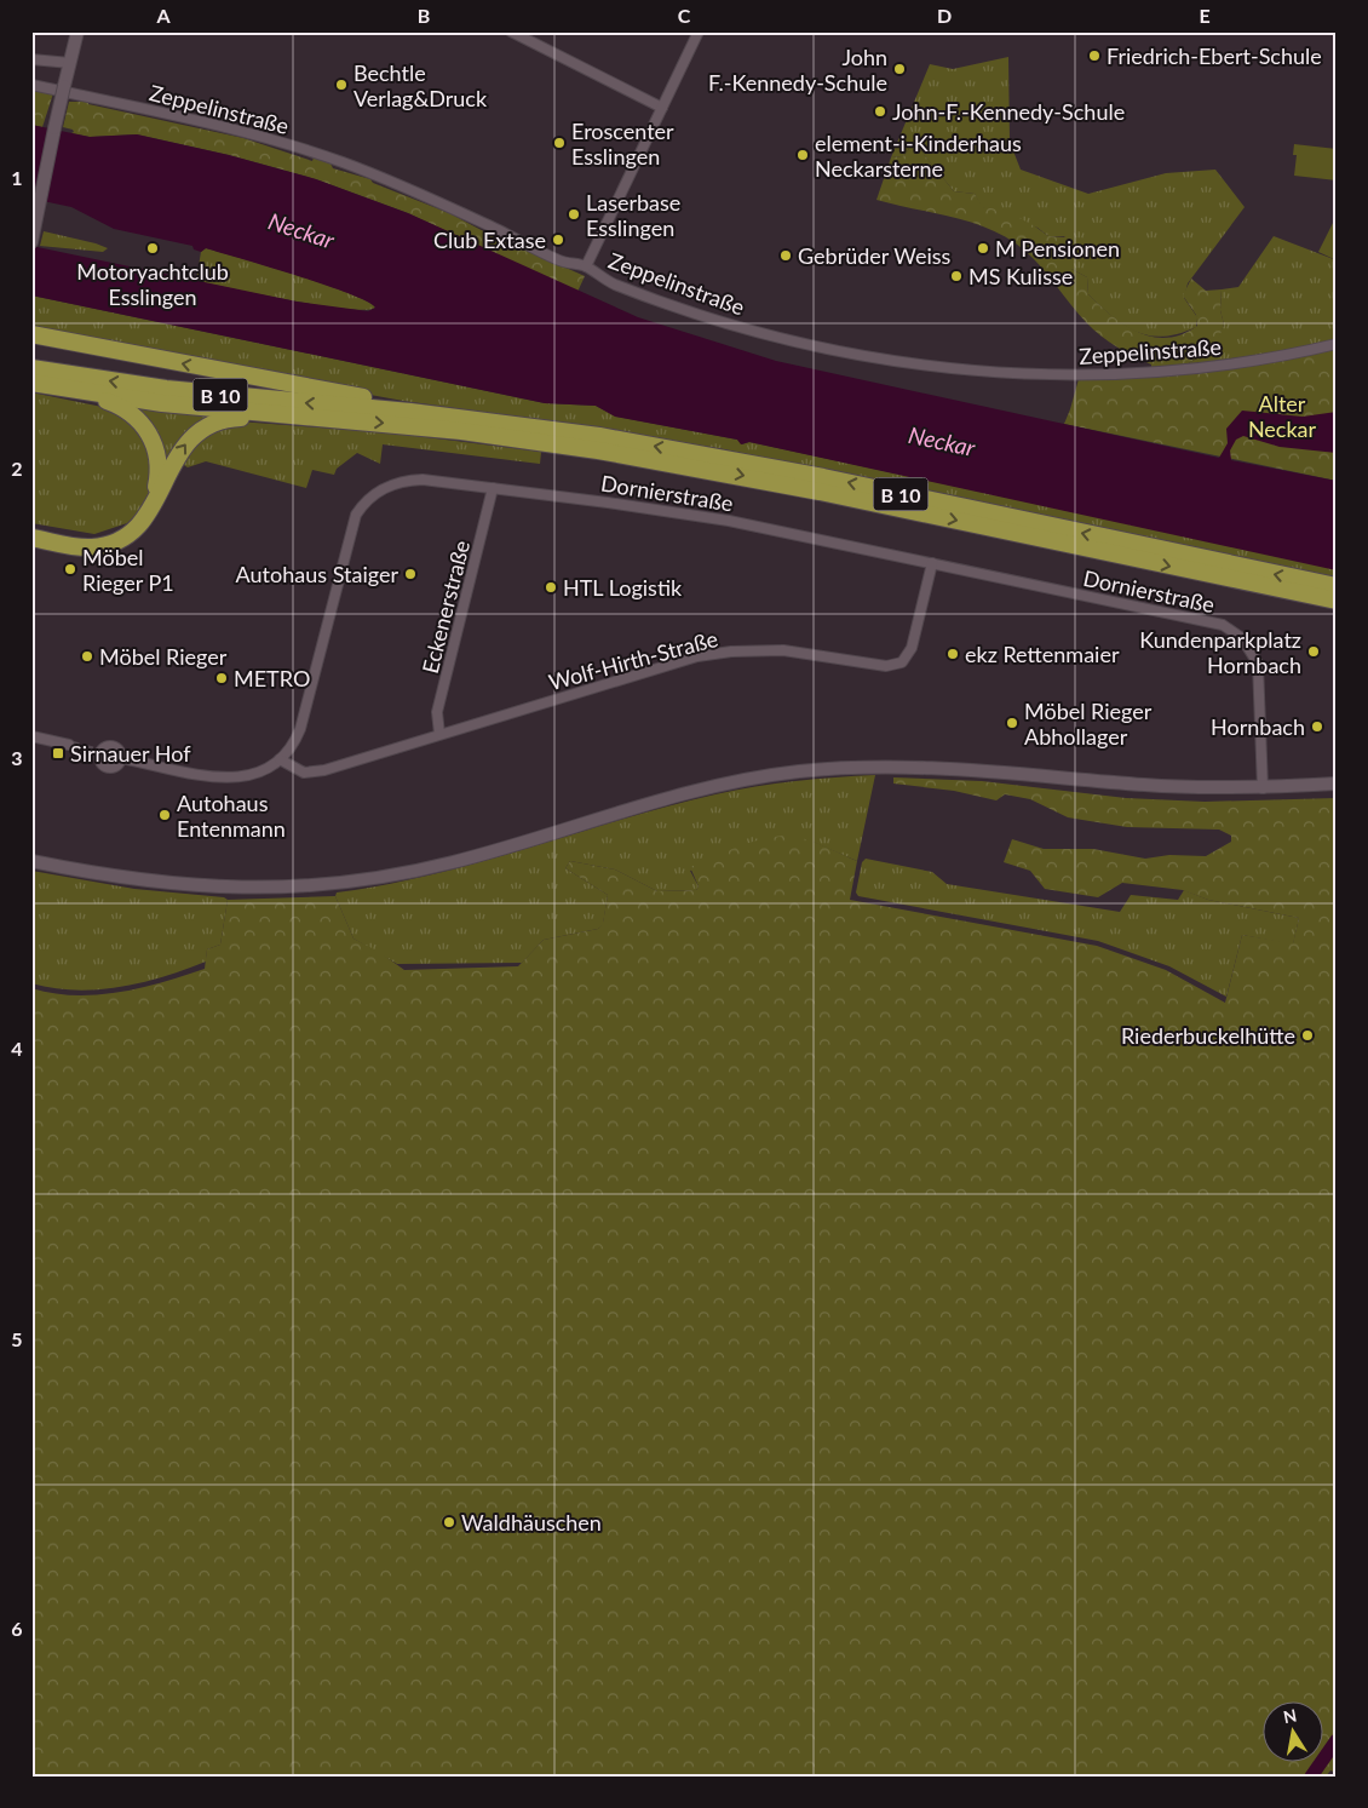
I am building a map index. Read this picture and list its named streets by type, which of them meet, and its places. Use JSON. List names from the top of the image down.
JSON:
{
  "streets": {
    "highway": ["B 10"],
    "street": [
      "Zeppelinstraße",
      "Dornierstraße",
      "Eckenerstraße",
      "Wolf-Hirth-Straße"
    ]
  },
  "crossings": [
    ["Dornierstraße", "Eckenerstraße"],
    ["Dornierstraße", "Wolf-Hirth-Straße"],
    ["Eckenerstraße", "Wolf-Hirth-Straße"]
  ],
  "water": ["Neckar"],
  "parks": ["Alter Neckar"],
  "places": {
    "other": [
      "Friedrich-Ebert-Schule",
      "John F.-Kennedy-Schule",
      "Bechtle Verlag&Druck",
      "John-F.-Kennedy-Schule",
      "Eroscenter Esslingen",
      "element-i-Kinderhaus Neckarsterne",
      "Laserbase Esslingen",
      "Club Extase",
      "Motoryachtclub Esslingen",
      "M Pensionen",
      "Gebrüder Weiss",
      "MS Kulisse",
      "Möbel Rieger P1",
      "Autohaus Staiger",
      "HTL Logistik",
      "Kundenparkplatz Hornbach",
      "ekz Rettenmaier",
      "Möbel Rieger",
      "METRO",
      "Möbel Rieger Abhollager",
      "Hornbach",
      "Autohaus Entenmann",
      "Riederbuckelhütte",
      "Waldhäuschen"
    ],
    "transit": ["Sirnauer Hof"]
  },
  "north": "top",
  "grid": {
    "columns": [
      "A",
      "B",
      "C",
      "D",
      "E"
    ],
    "rows": [
      "1",
      "2",
      "3",
      "4",
      "5",
      "6"
    ]
  }
}
